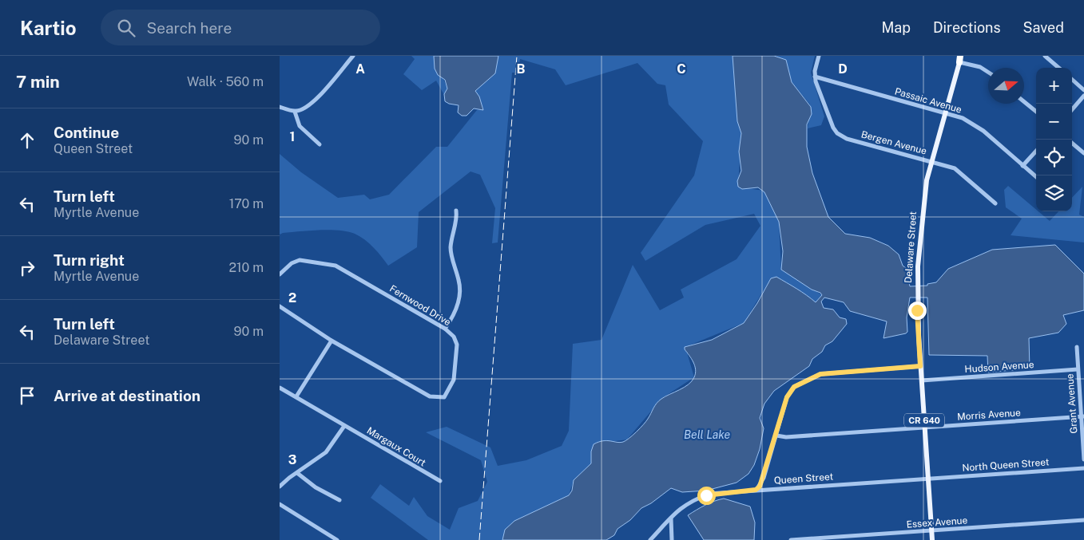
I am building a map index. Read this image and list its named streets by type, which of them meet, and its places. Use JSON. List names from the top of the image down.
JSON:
{
  "streets": {
    "main road": ["Delaware Street", "CR 640"],
    "street": [
      "Passaic Avenue",
      "Bergen Avenue",
      "Fernwood Drive",
      "Hudson Avenue",
      "Grant Avenue",
      "Morris Avenue",
      "Margaux Court",
      "North Queen Street",
      "Queen Street",
      "Essex Avenue"
    ]
  },
  "crossings": [
    ["Passaic Avenue", "Bergen Avenue"],
    ["Passaic Avenue", "Delaware Street"],
    ["Bergen Avenue", "Delaware Street"],
    ["Delaware Street", "Hudson Avenue"],
    ["Delaware Street", "Morris Avenue"],
    ["Delaware Street", "North Queen Street"],
    ["Delaware Street", "Queen Street"],
    ["Delaware Street", "Essex Avenue"],
    ["Hudson Avenue", "Grant Avenue"],
    ["Grant Avenue", "Morris Avenue"],
    ["North Queen Street", "Queen Street"]
  ],
  "water": ["Bell Lake"],
  "north": "right",
  "page": {
    "header": "Kartio",
    "search": "Search here",
    "nav": ["Map", "Directions", "Saved"],
    "heading": ["7 min", "Walk · 560 m"],
    "map_buttons": ["+", "−"],
    "list": [
      ["Continue", "Queen Street", "90 m"],
      ["Turn left", "Myrtle Avenue", "170 m"],
      ["Turn right", "Myrtle Avenue", "210 m"],
      ["Turn left", "Delaware Street", "90 m"],
      "Arrive at destination"
    ]
  },
  "grid": {
    "columns": [
      "A",
      "B",
      "C",
      "D"
    ],
    "rows": ["1", "2", "3"]
  }
}
